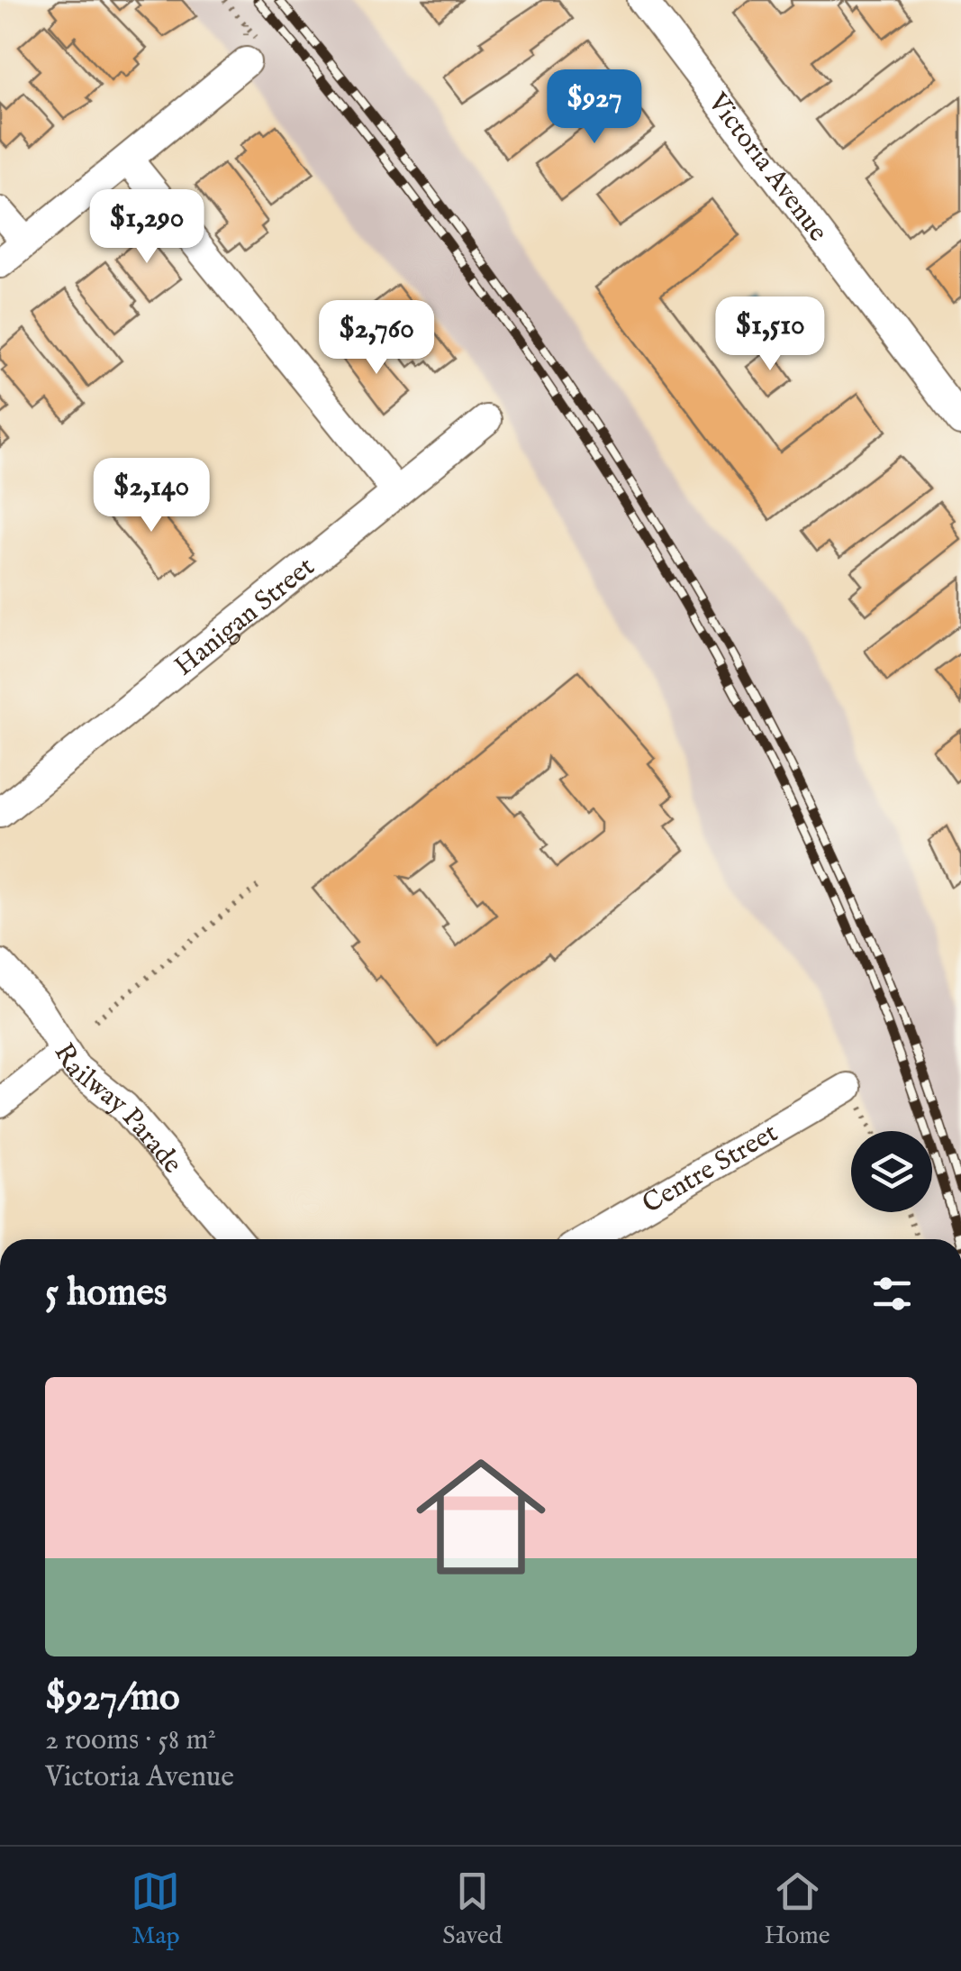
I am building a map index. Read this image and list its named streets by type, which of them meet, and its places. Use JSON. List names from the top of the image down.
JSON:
{
  "streets": {
    "street": [
      "Victoria Avenue",
      "Hanigan Street",
      "Railway Parade",
      "Centre Street"
    ]
  },
  "page": {
    "price": [
      "$927",
      "$1,290",
      "$1,510",
      "$2,760",
      "$2,140"
    ],
    "heading": "5 homes",
    "list": [
      {
        "name": "$927/mo",
        "note": "2 rooms · 58 m² · Victoria Avenue"
      }
    ],
    "tabs": ["Map", "Saved", "Home"]
  }
}
